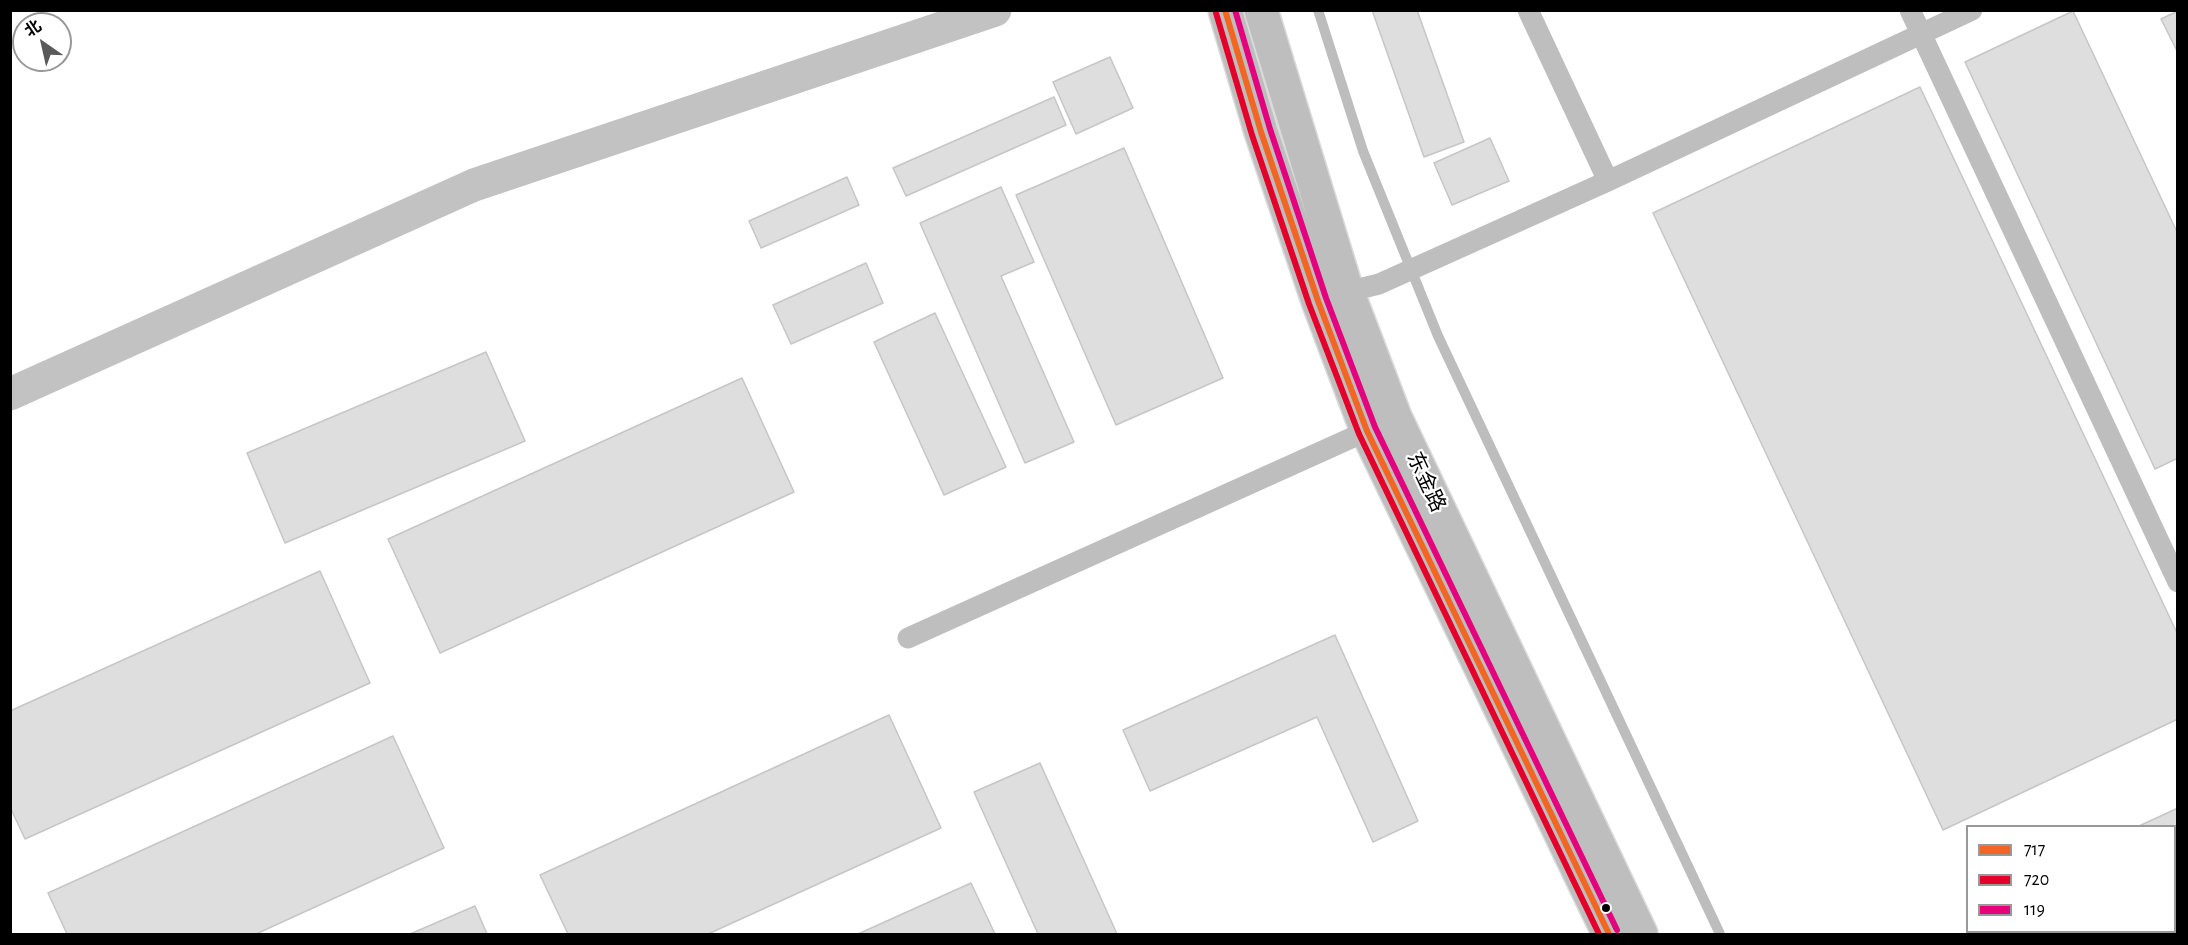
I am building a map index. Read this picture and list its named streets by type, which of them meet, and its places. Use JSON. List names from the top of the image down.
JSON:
{
  "streets": {
    "main road": ["东金路"]
  },
  "lines": ["transit line 717", "transit line 119", "transit line 720"],
  "legend": ["717", "720", "119"],
  "north": "top left"
}
